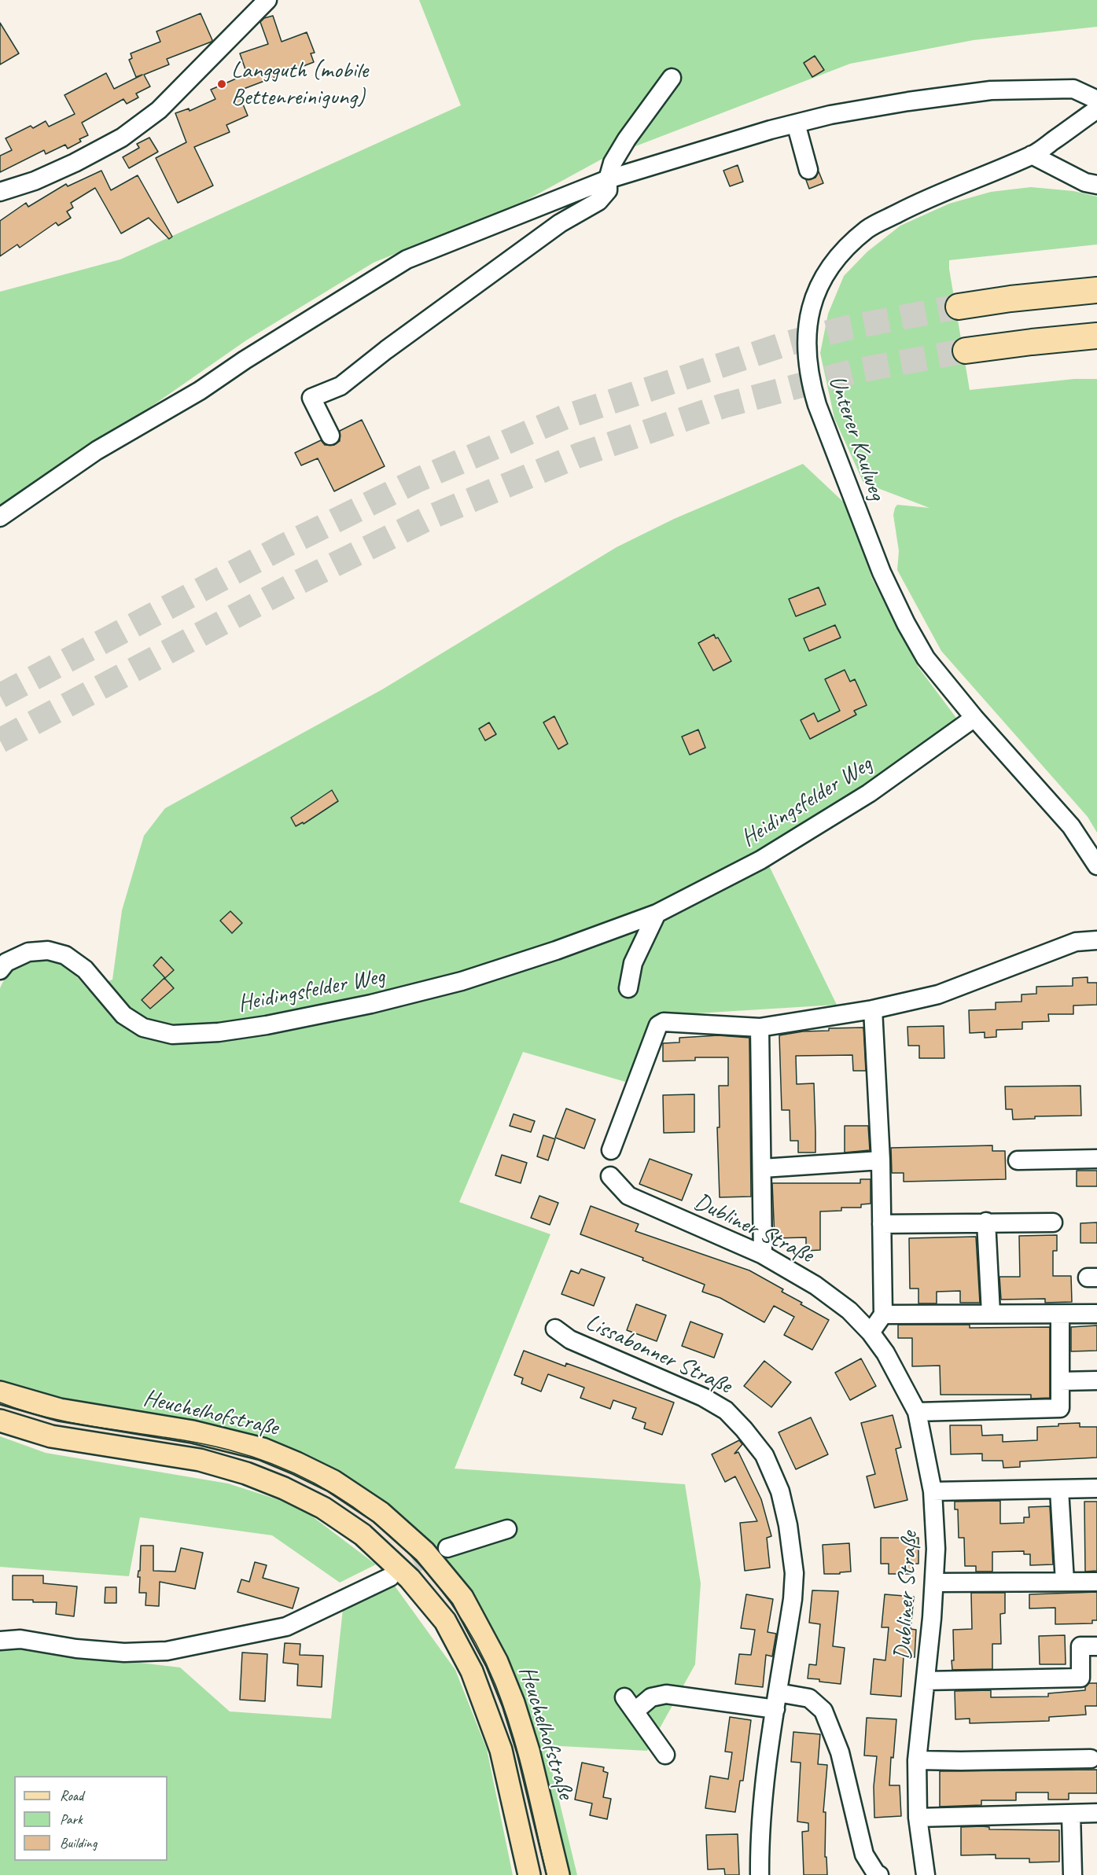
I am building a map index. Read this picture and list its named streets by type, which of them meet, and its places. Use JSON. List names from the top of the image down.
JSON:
{
  "streets": {
    "main road": ["Heuchelhofstraße"],
    "street": [
      "Unterer Kaulweg",
      "Heidingsfelder Weg",
      "Dubliner Straße",
      "Lissabonner Straße"
    ]
  },
  "crossings": [
    ["Unterer Kaulweg", "Heidingsfelder Weg"]
  ],
  "places": ["Langguth (mobile Bettenreinigung)"],
  "legend": ["Road", "Park", "Building"]
}
